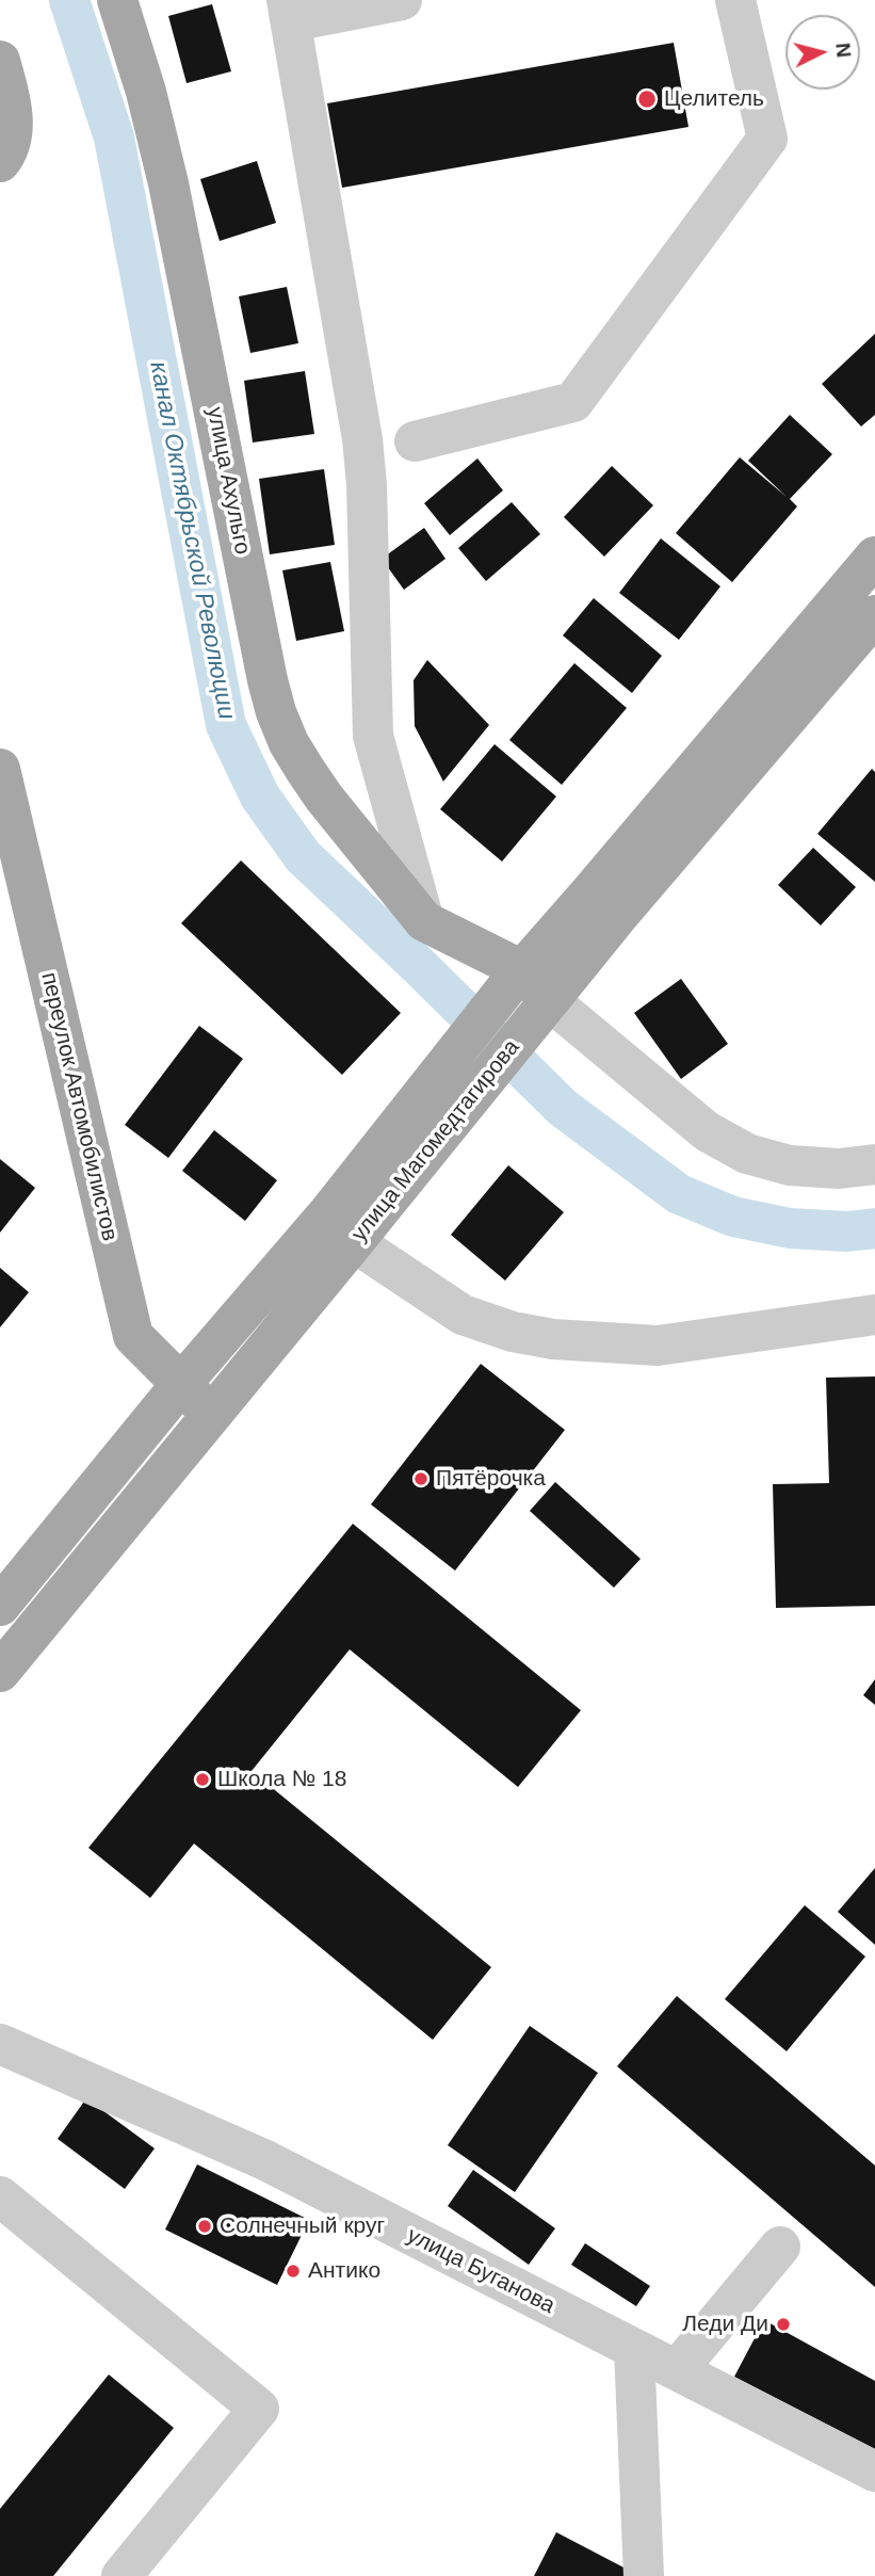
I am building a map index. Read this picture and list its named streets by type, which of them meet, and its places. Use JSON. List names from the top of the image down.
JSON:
{
  "streets": {
    "main road": ["улица Ахульго", "переулок Автомобилистов", "улица Магомедтагирова"],
    "street": ["улица Буганова"]
  },
  "crossings": [
    ["переулок Автомобилистов", "улица Магомедтагирова"]
  ],
  "water": ["канал Октябрьской Революции"],
  "places": [
    "Целитель",
    "Пятёрочка",
    "Школа № 18",
    "Солнечный круг",
    "Антико",
    "Леди Ди"
  ],
  "north": "right"
}
